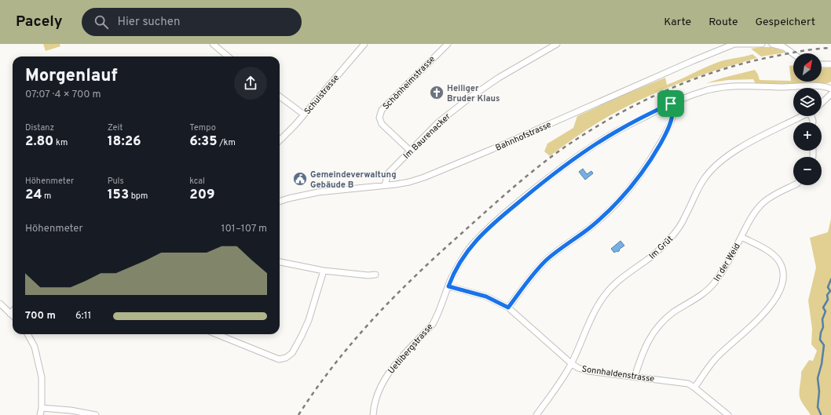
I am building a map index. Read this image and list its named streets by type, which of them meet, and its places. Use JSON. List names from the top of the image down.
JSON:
{
  "streets": {
    "street": [
      "Schönheimstrasse",
      "Schulstrasse",
      "Im Baurenacker",
      "Bahnhofstrasse",
      "Im Grüt",
      "In der Weid",
      "Uetlibergstrasse",
      "Sonnhaldenstrasse"
    ]
  },
  "crossings": [
    ["Schönheimstrasse", "Im Baurenacker"],
    ["Im Baurenacker", "Bahnhofstrasse"],
    ["Im Grüt", "Sonnhaldenstrasse"],
    ["In der Weid", "Sonnhaldenstrasse"],
    ["Uetlibergstrasse", "Sonnhaldenstrasse"]
  ],
  "places": {
    "church": ["Heiliger Bruder Klaus"],
    "public building": ["Gemeindeverwaltung Gebäude B"]
  },
  "north": "top right",
  "page": {
    "header": "Pacely",
    "search": "Hier suchen",
    "nav": ["Karte", "Route", "Gespeichert"],
    "map_buttons": ["+", "−"],
    "heading": ["Morgenlauf", "07:07 · 4 × 700 m"],
    "stats": [
      ["Distanz", "2.80 km"],
      ["Zeit", "18:26"],
      ["Tempo", "6:35 /km"],
      ["Höhenmeter", "24 m"],
      ["Puls", "153 bpm"],
      ["kcal", "209"]
    ],
    "chart": ["Höhenmeter", "101–107 m"],
    "list": [
      {
        "name": "700 m",
        "note": "6:11"
      }
    ]
  }
}
